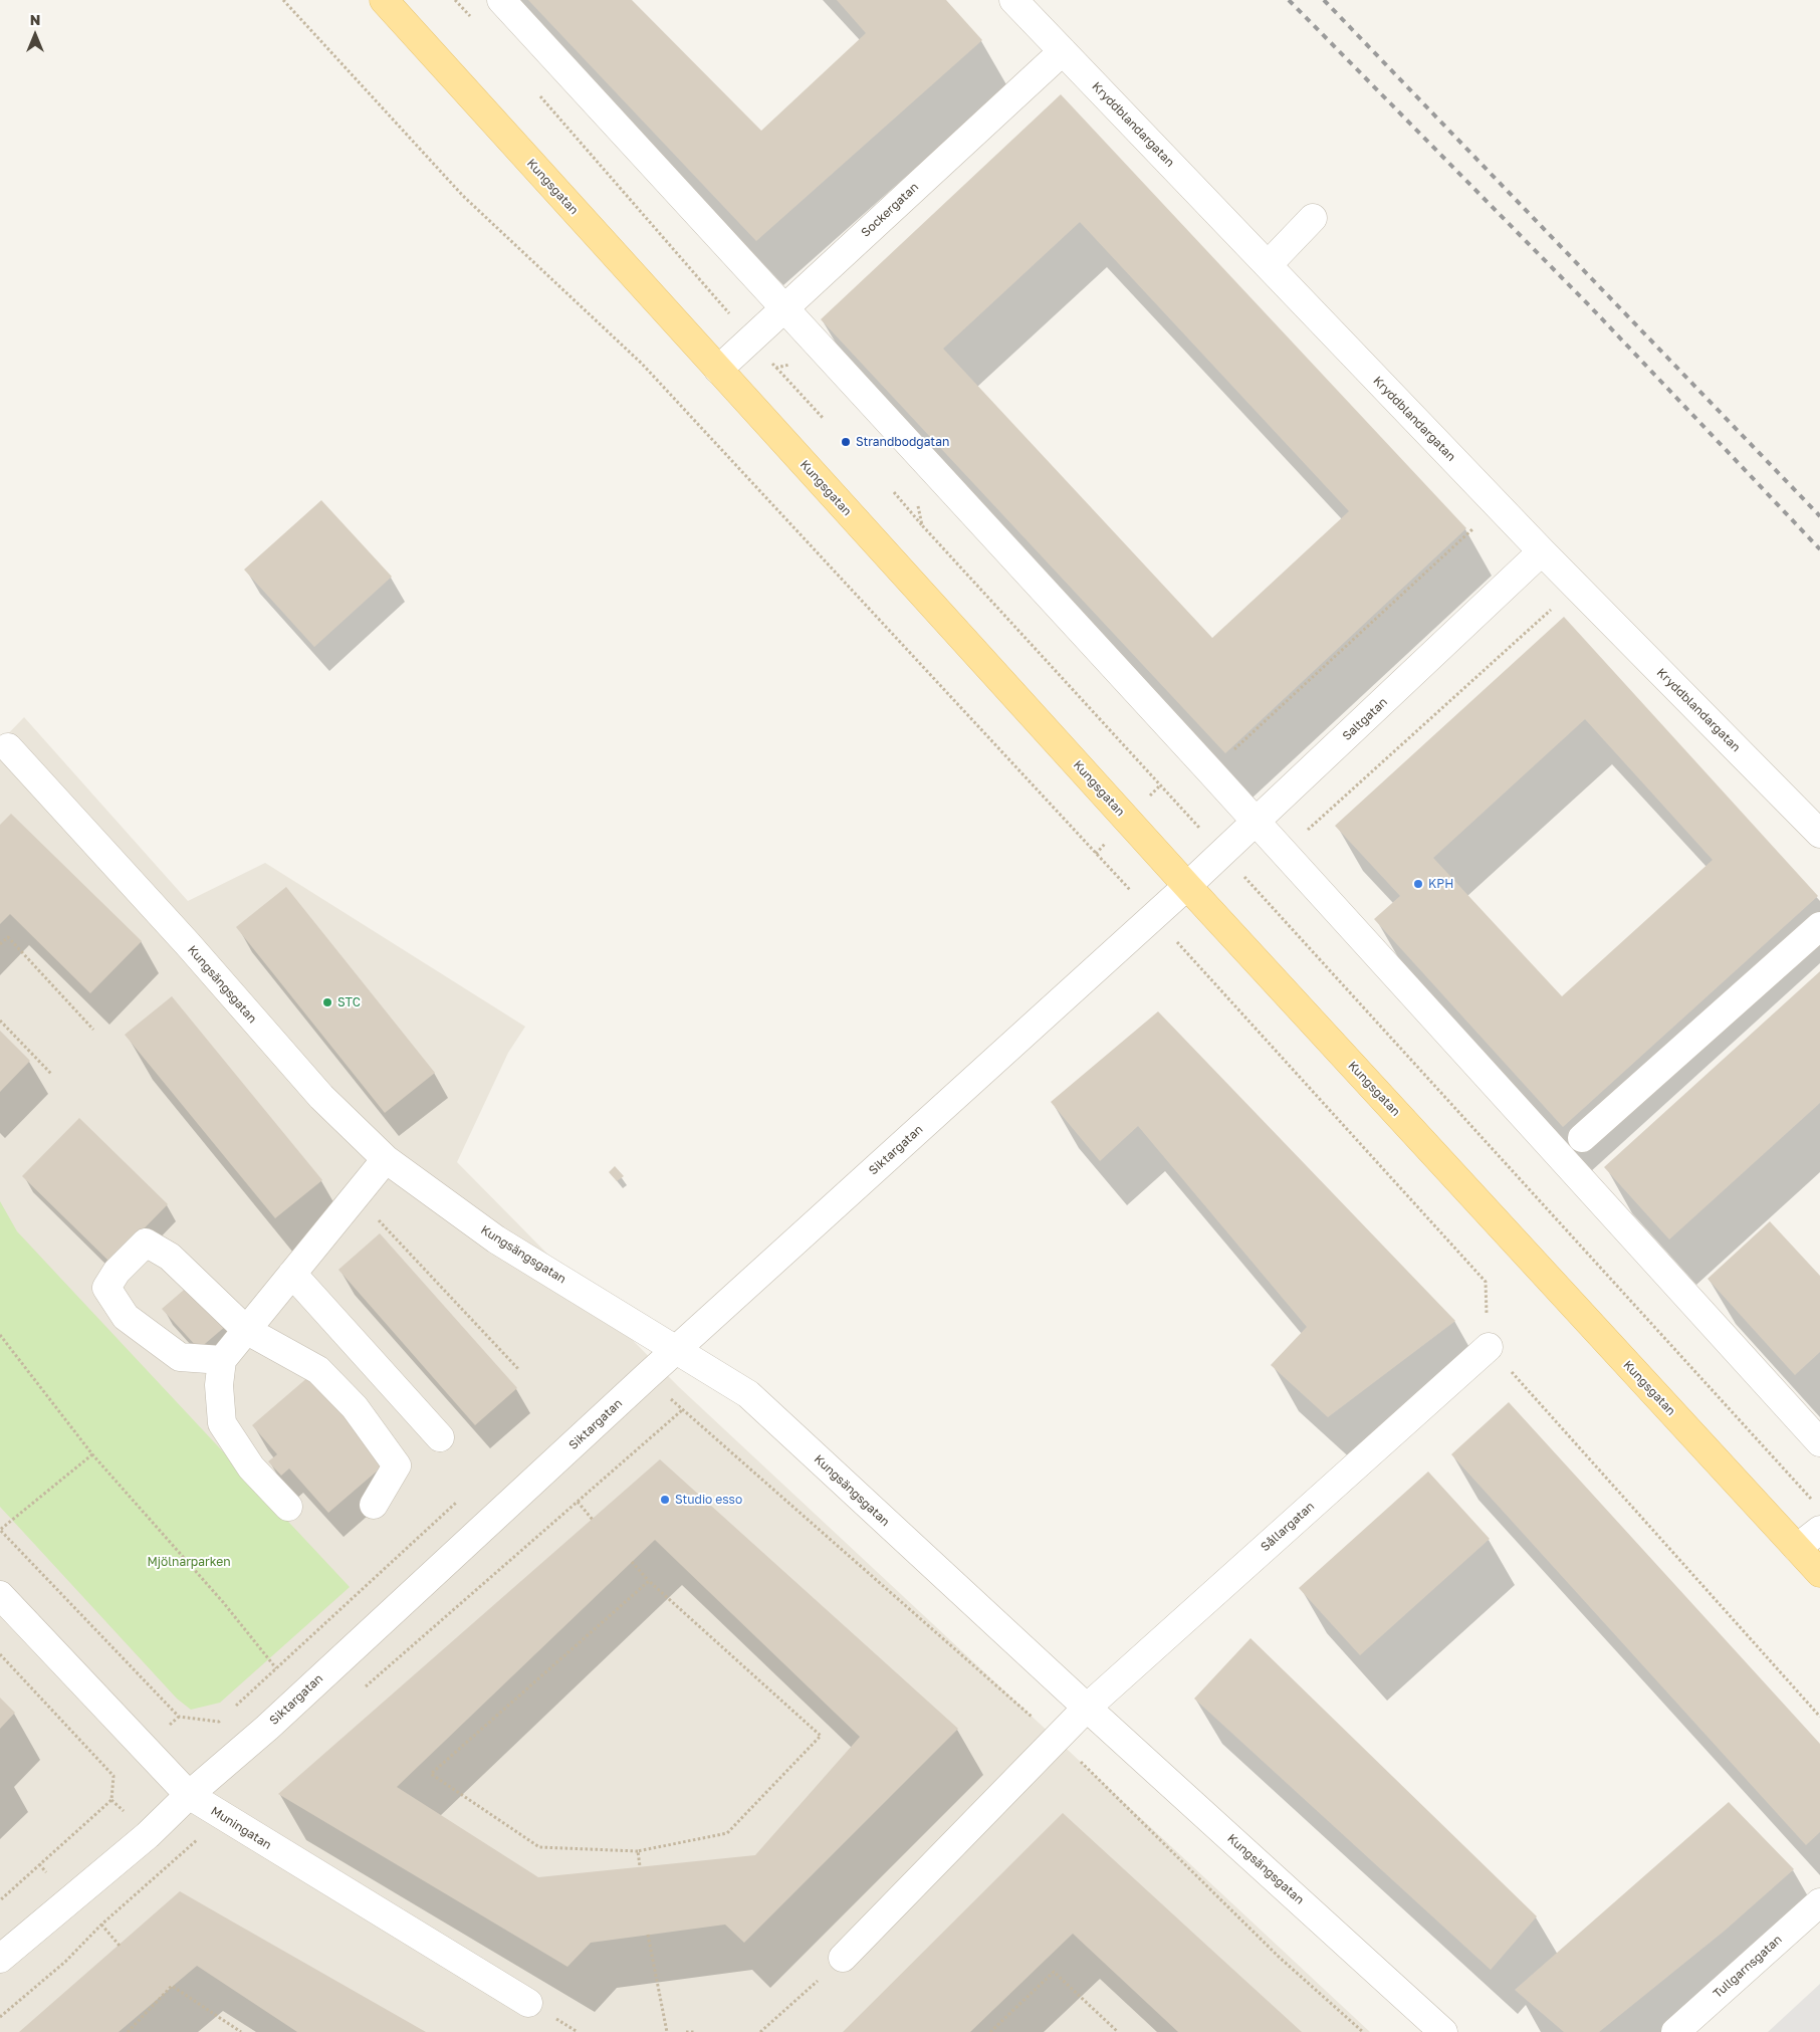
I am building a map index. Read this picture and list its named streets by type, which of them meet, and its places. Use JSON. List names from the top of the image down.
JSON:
{
  "streets": {
    "main road": ["Kungsgatan"],
    "street": [
      "Kryddblandargatan",
      "Sockergatan",
      "Saltgatan",
      "Kungsängsgatan",
      "Siktargatan",
      "Sållargatan",
      "Muningatan",
      "Tullgarnsgatan"
    ]
  },
  "crossings": [
    ["Kryddblandargatan", "Sockergatan"],
    ["Kryddblandargatan", "Saltgatan"],
    ["Kungsgatan", "Sockergatan"],
    ["Kungsgatan", "Saltgatan"],
    ["Kungsgatan", "Siktargatan"],
    ["Saltgatan", "Siktargatan"],
    ["Kungsängsgatan", "Siktargatan"],
    ["Kungsängsgatan", "Sållargatan"],
    ["Siktargatan", "Muningatan"]
  ],
  "parks": ["Mjölnarparken"],
  "places": [
    "Strandbodgatan",
    "KPH",
    "STC",
    "Studio esso"
  ],
  "north": "top"
}
